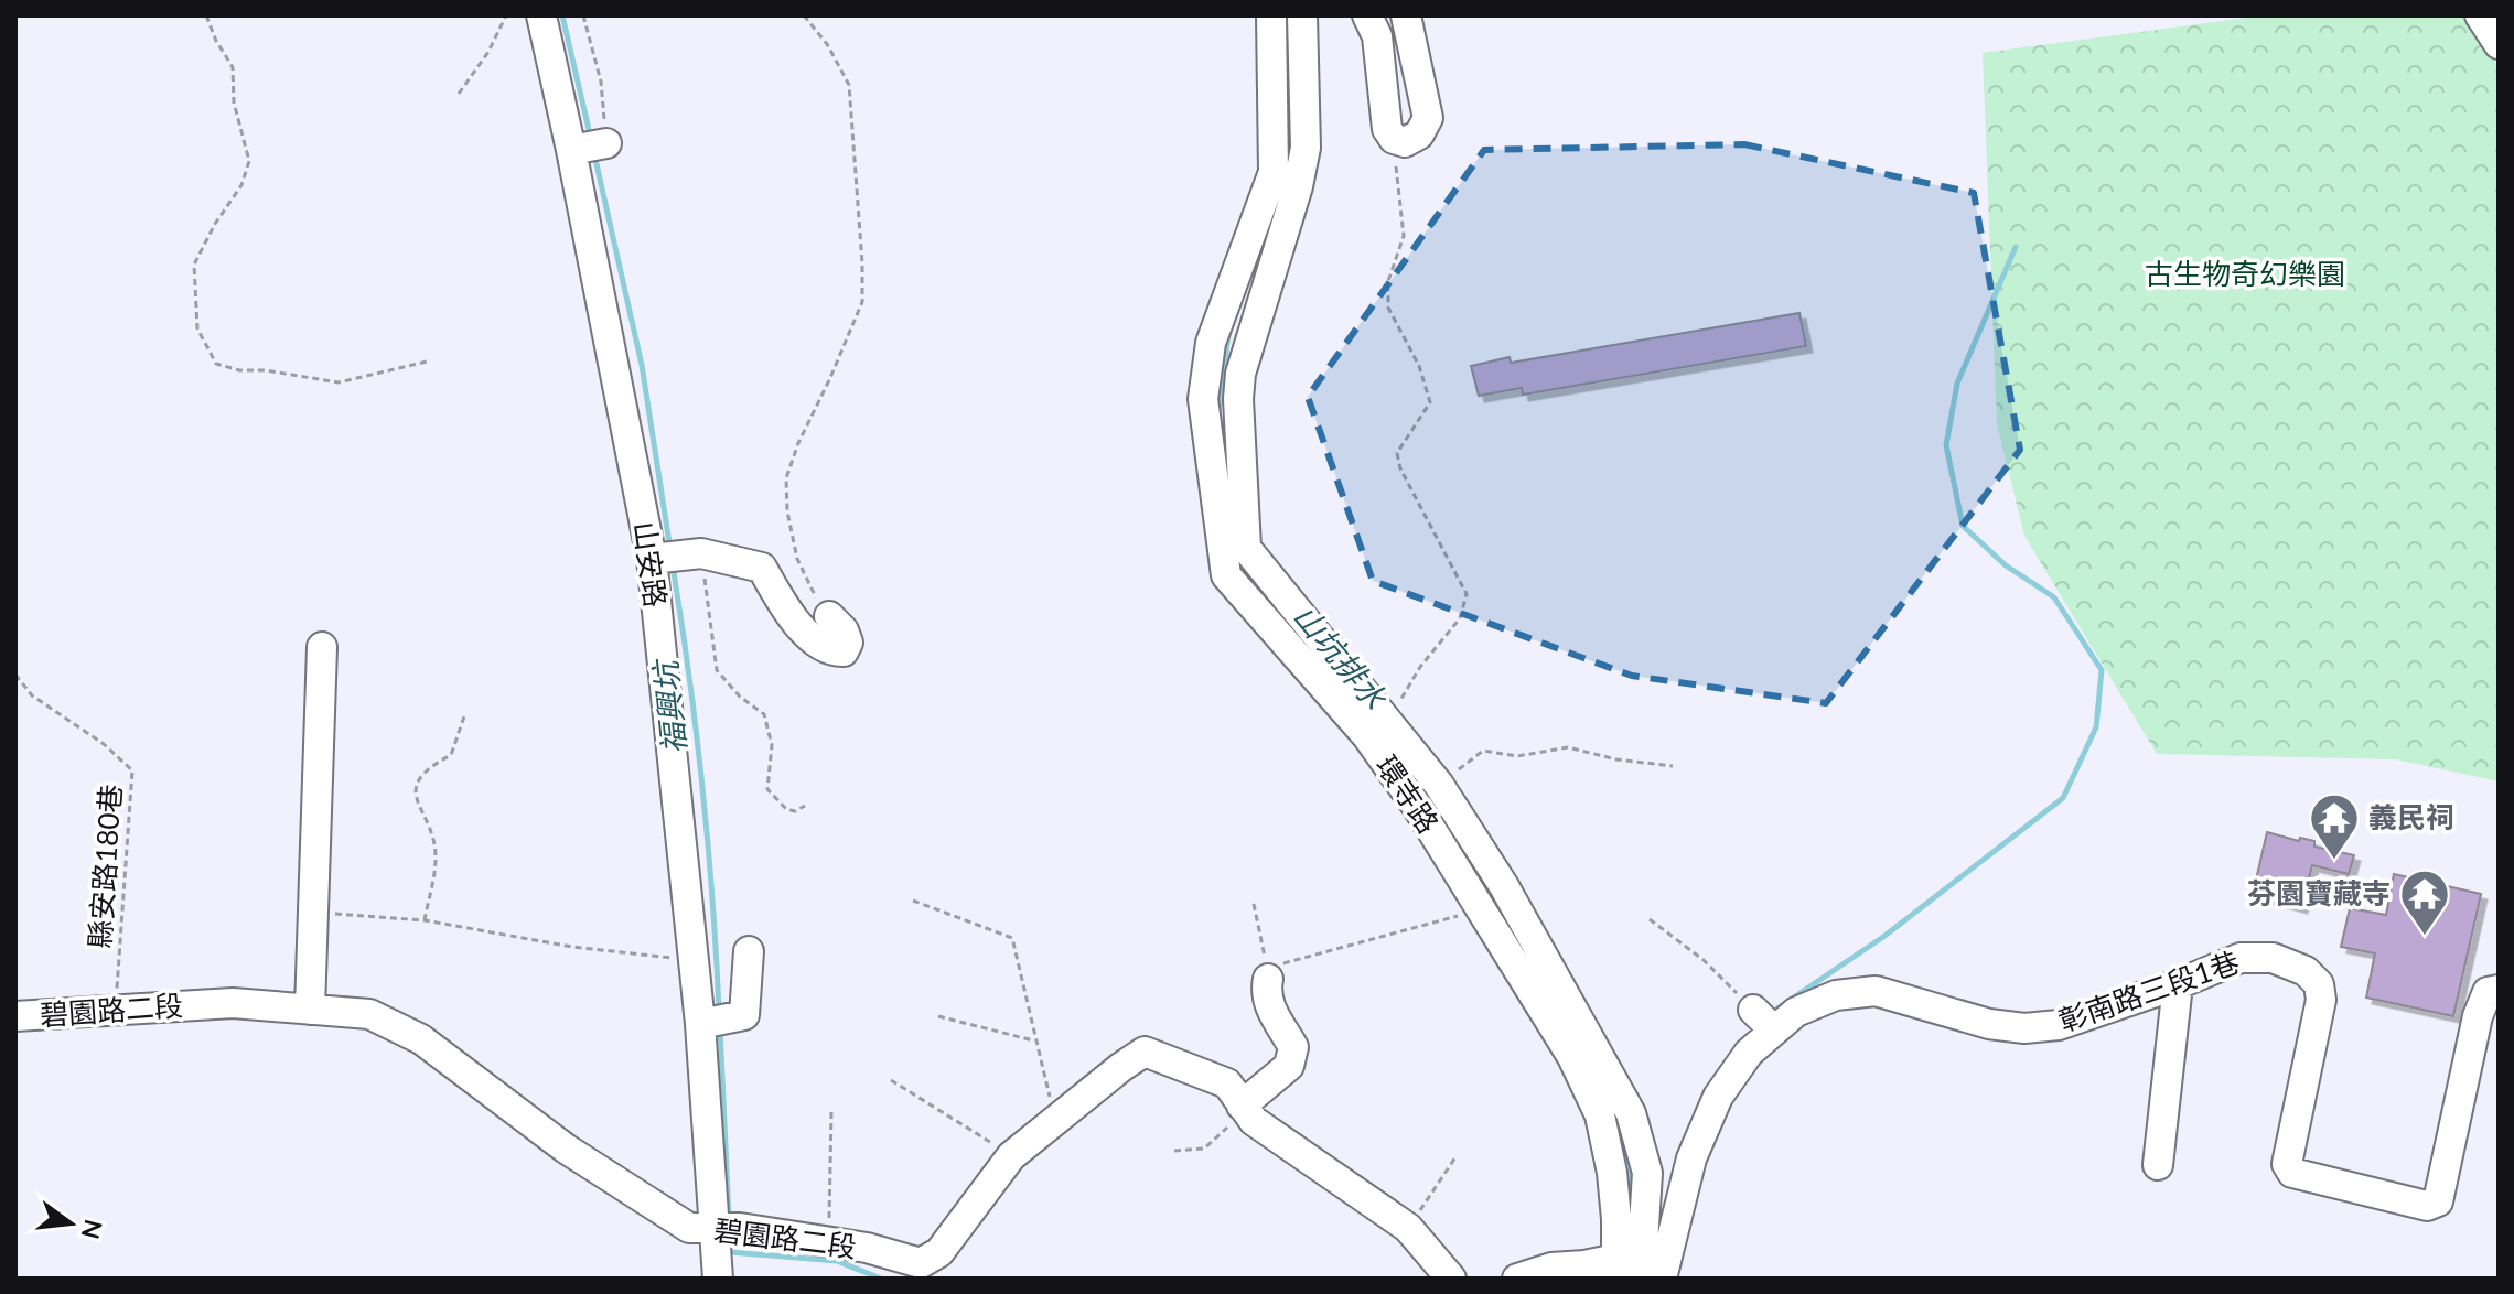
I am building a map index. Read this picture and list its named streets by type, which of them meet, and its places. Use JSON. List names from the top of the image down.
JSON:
{
  "streets": {
    "street": [
      "山安路",
      "環寺路",
      "彰南路三段1巷",
      "碧園路二段"
    ],
    "path": ["縣安路180巷"]
  },
  "crossings": [
    ["山安路", "碧園路二段"],
    ["縣安路180巷", "碧園路二段"]
  ],
  "water": ["山坑排水", "福興坑"],
  "parks": ["古生物奇幻樂園"],
  "places": {
    "temple": ["義民祠", "芬園寶藏寺"]
  },
  "north": "right"
}
